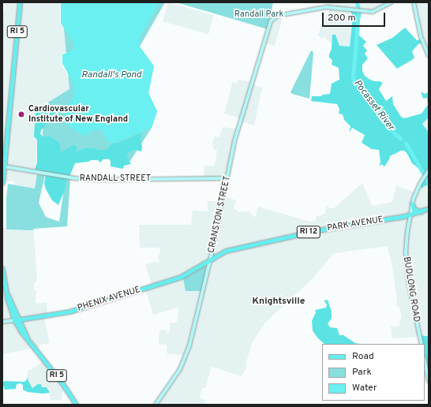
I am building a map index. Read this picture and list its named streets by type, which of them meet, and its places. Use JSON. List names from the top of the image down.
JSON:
{
  "streets": {
    "main road": [
      "RI 5",
      "RANDALL STREET",
      "CRANSTON STREET",
      "PARK AVENUE",
      "RI 12",
      "BUDLONG ROAD",
      "PHENIX AVENUE"
    ]
  },
  "crossings": [
    ["RI 5", "RANDALL STREET"],
    ["RI 5", "PHENIX AVENUE"],
    ["RANDALL STREET", "CRANSTON STREET"],
    ["CRANSTON STREET", "PARK AVENUE"],
    ["CRANSTON STREET", "PHENIX AVENUE"],
    ["PARK AVENUE", "BUDLONG ROAD"],
    ["PARK AVENUE", "PHENIX AVENUE"]
  ],
  "districts": ["Knightsville"],
  "water": ["Randall's Pond", "Pocasset River"],
  "parks": ["Randall Park"],
  "places": ["Cardiovascular Institute of New England"],
  "legend": ["Road", "Park", "Water"],
  "scale_bar": "200 m"
}
